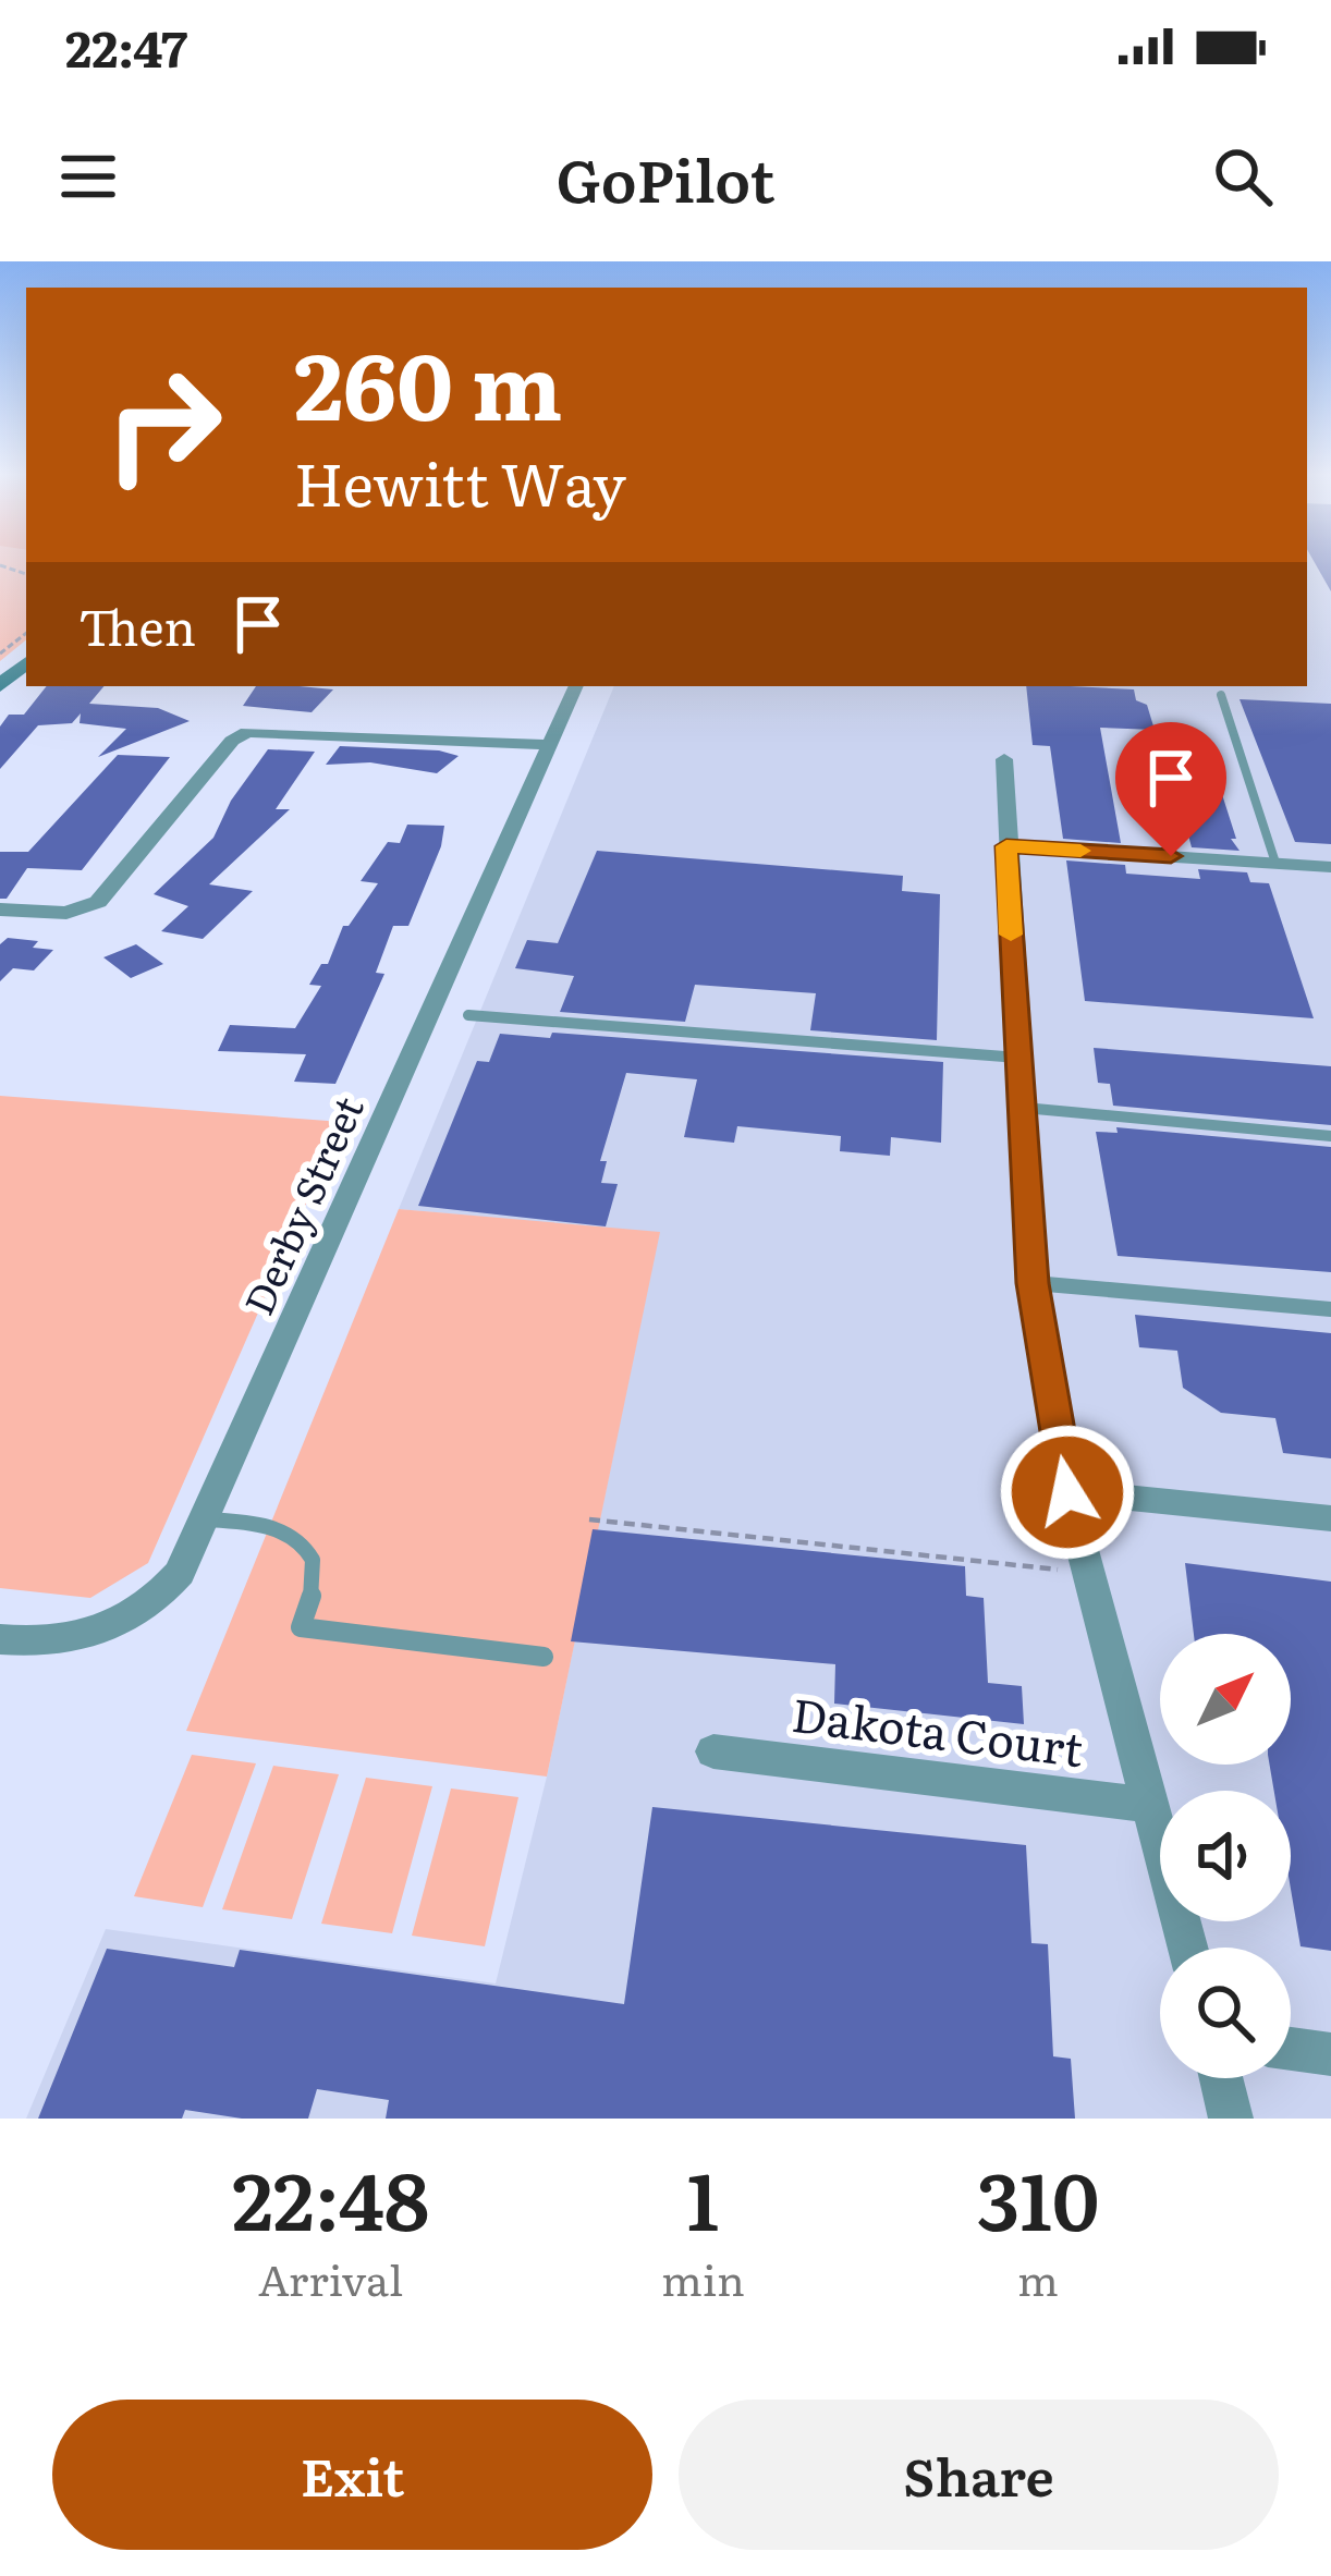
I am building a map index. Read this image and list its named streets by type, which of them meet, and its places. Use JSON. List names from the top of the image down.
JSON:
{
  "streets": {
    "street": ["Derby Street", "Dakota Court"]
  },
  "north": "top right",
  "page": {
    "status": "22:47",
    "header": "GoPilot",
    "turn": ["260 m", "Hewitt Way"],
    "then": "Then",
    "eta": [
      "22:48",
      "Arrival",
      "1",
      "min",
      "310",
      "m"
    ],
    "buttons": ["Exit", "Share"]
  }
}
